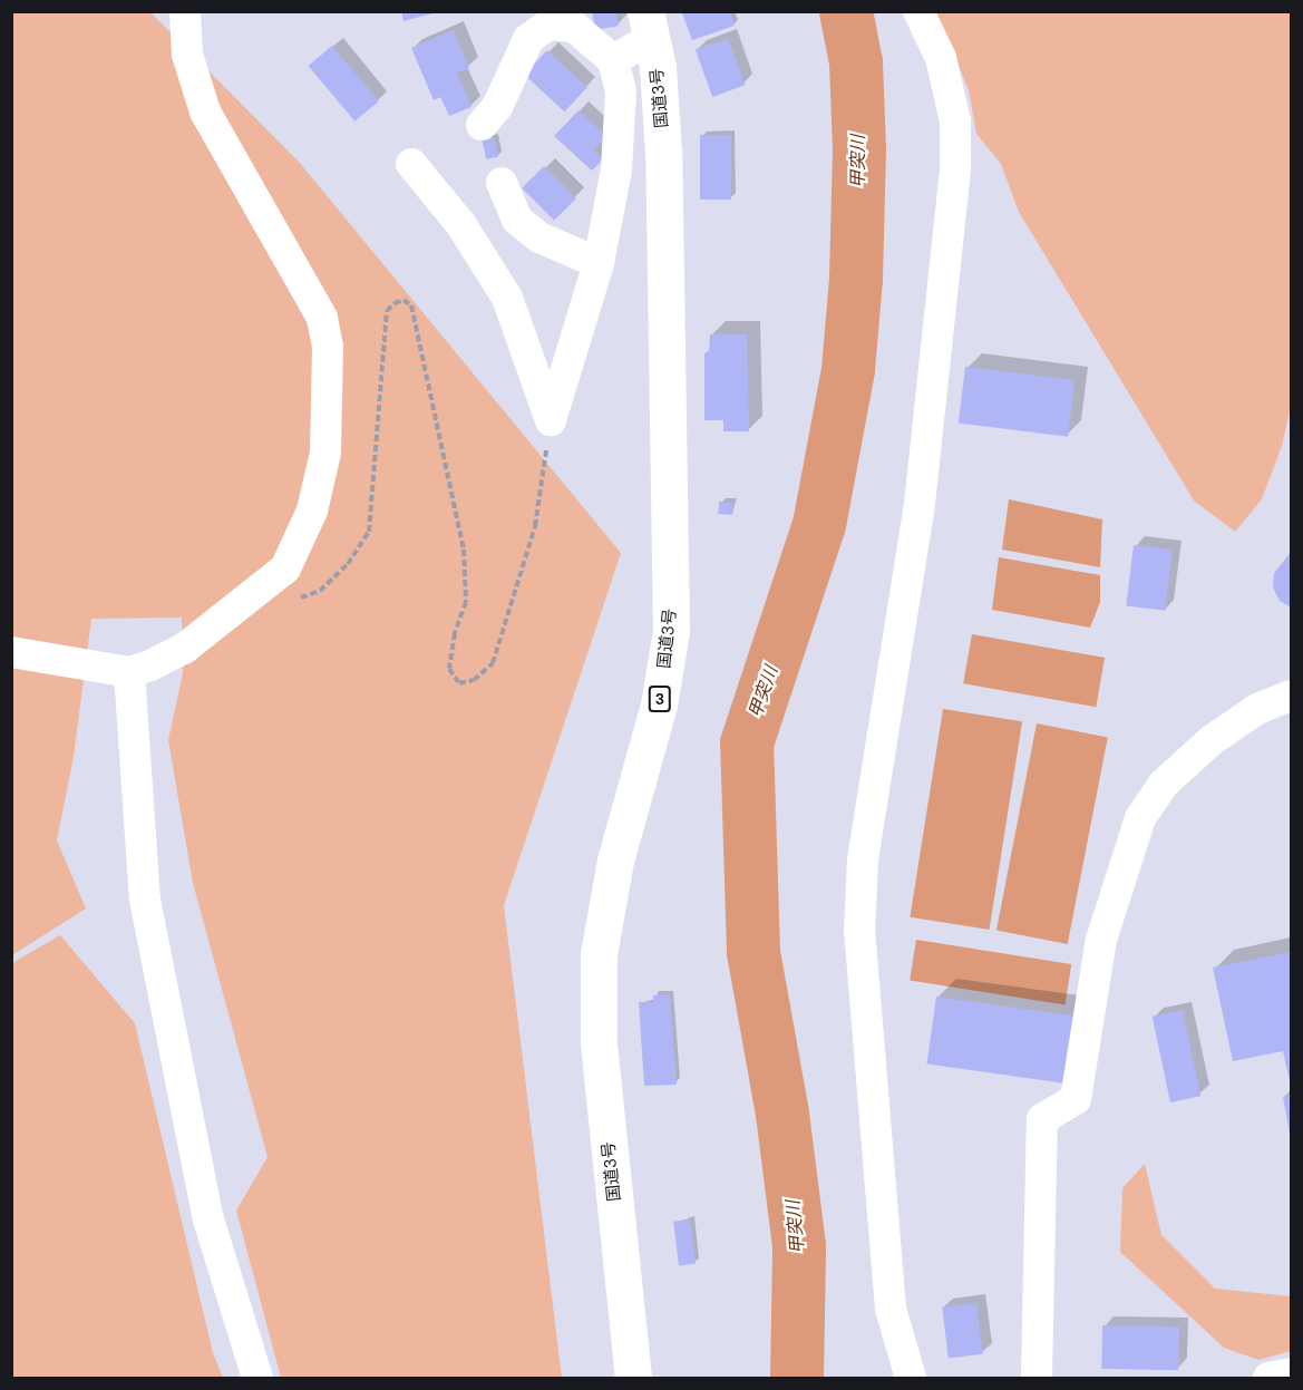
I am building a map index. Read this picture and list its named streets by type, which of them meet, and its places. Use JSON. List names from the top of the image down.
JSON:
{
  "streets": {
    "highway": ["国道3号", "3"]
  },
  "water": ["甲突川"]
}
